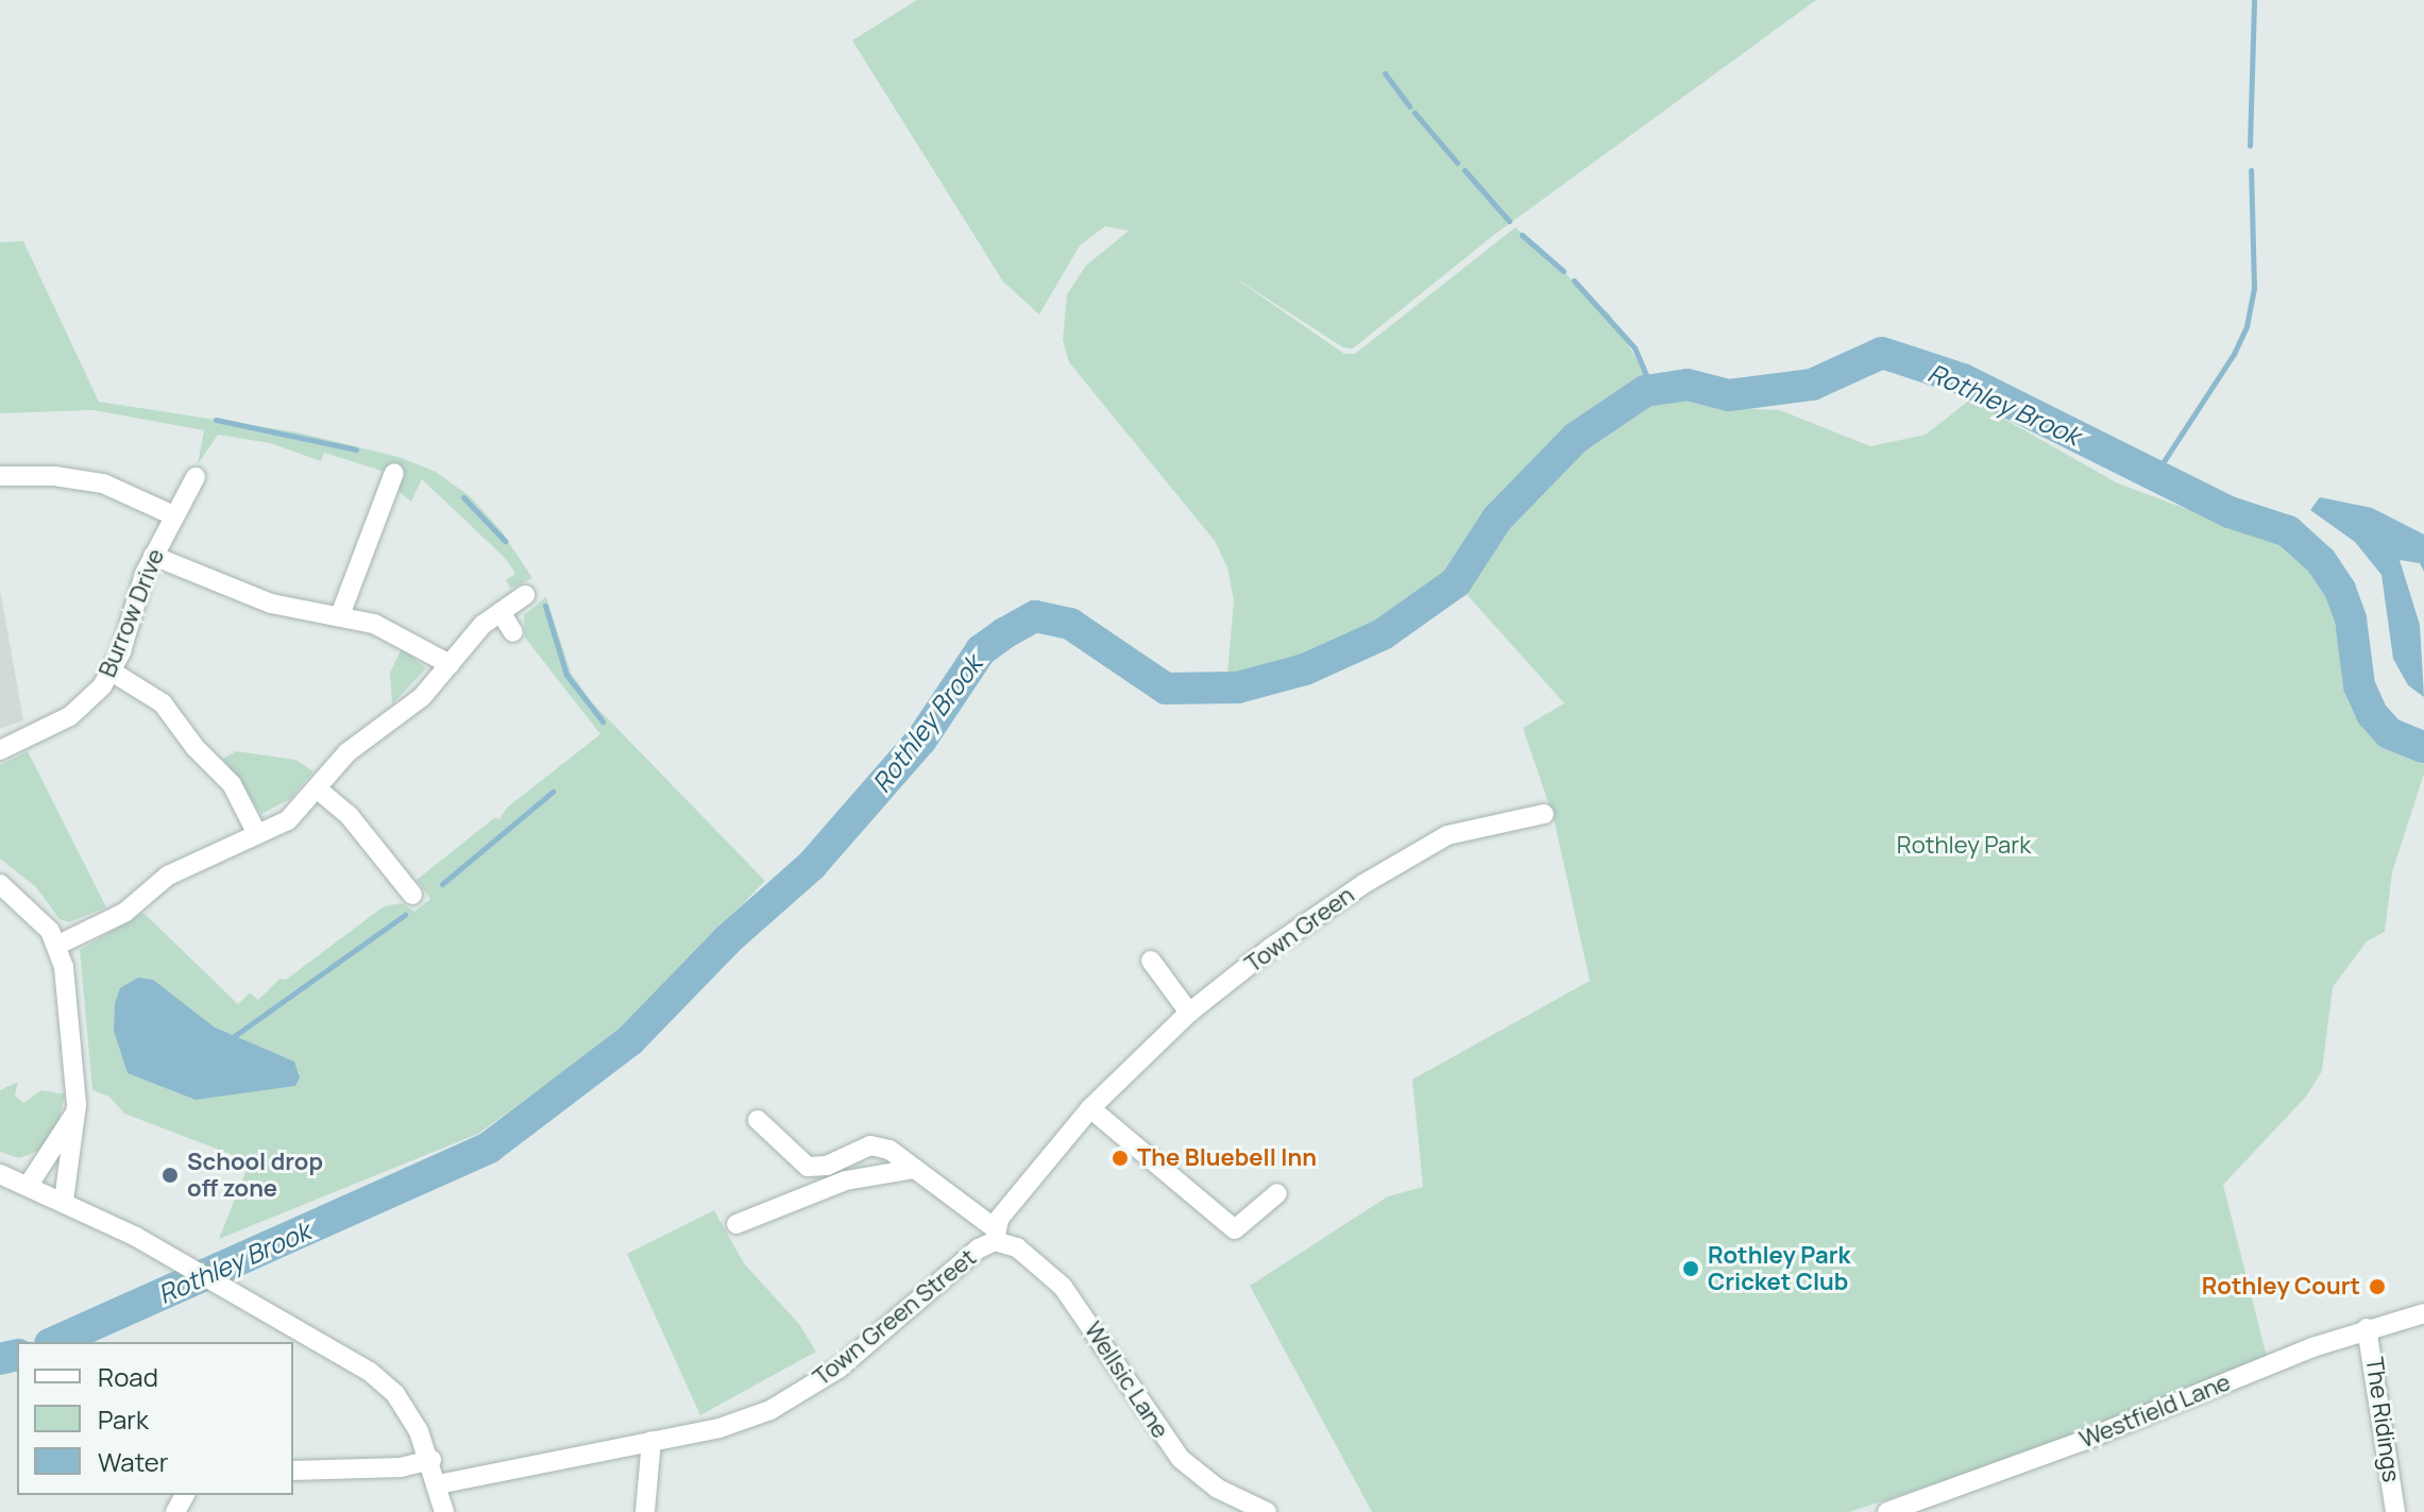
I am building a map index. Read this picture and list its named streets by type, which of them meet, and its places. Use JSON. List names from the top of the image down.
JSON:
{
  "streets": {
    "street": [
      "Burrow Drive",
      "Town Green",
      "Town Green Street",
      "Wellsic Lane",
      "Westfield Lane",
      "The Ridings"
    ]
  },
  "crossings": [
    ["Town Green", "Town Green Street"],
    ["Town Green Street", "Wellsic Lane"],
    ["Westfield Lane", "The Ridings"]
  ],
  "water": ["Rothley Brook"],
  "parks": ["Rothley Park"],
  "places": [
    "The Bluebell Inn",
    "School drop off zone",
    "Rothley Park Cricket Club",
    "Rothley Court"
  ],
  "legend": ["Road", "Park", "Water"]
}
